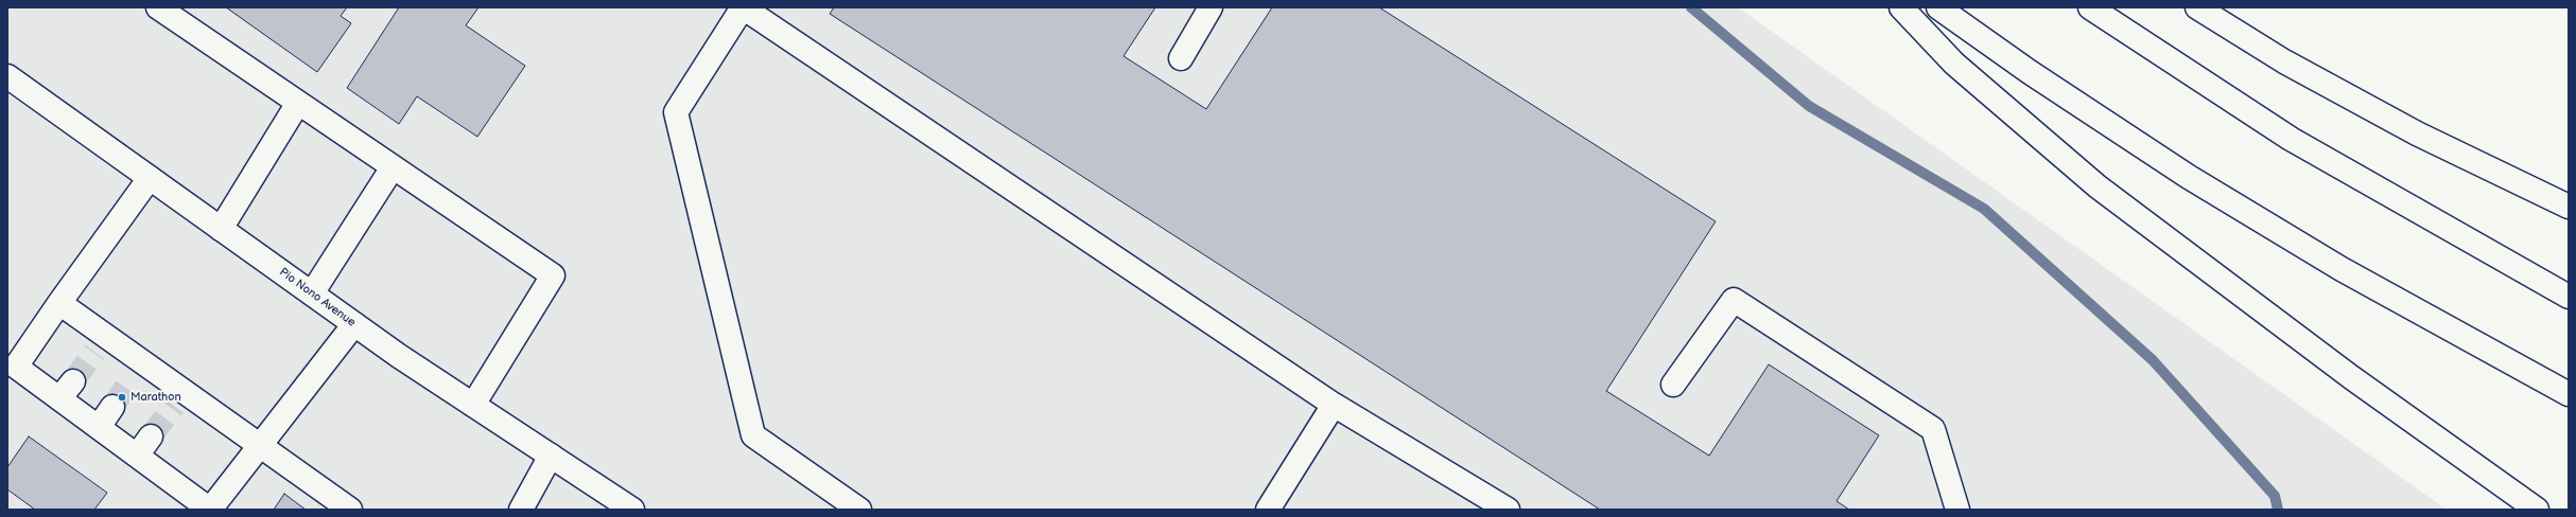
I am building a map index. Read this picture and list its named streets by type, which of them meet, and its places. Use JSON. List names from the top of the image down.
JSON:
{
  "streets": {
    "main road": ["Pio Nono Avenue"]
  },
  "places": ["Marathon"]
}
